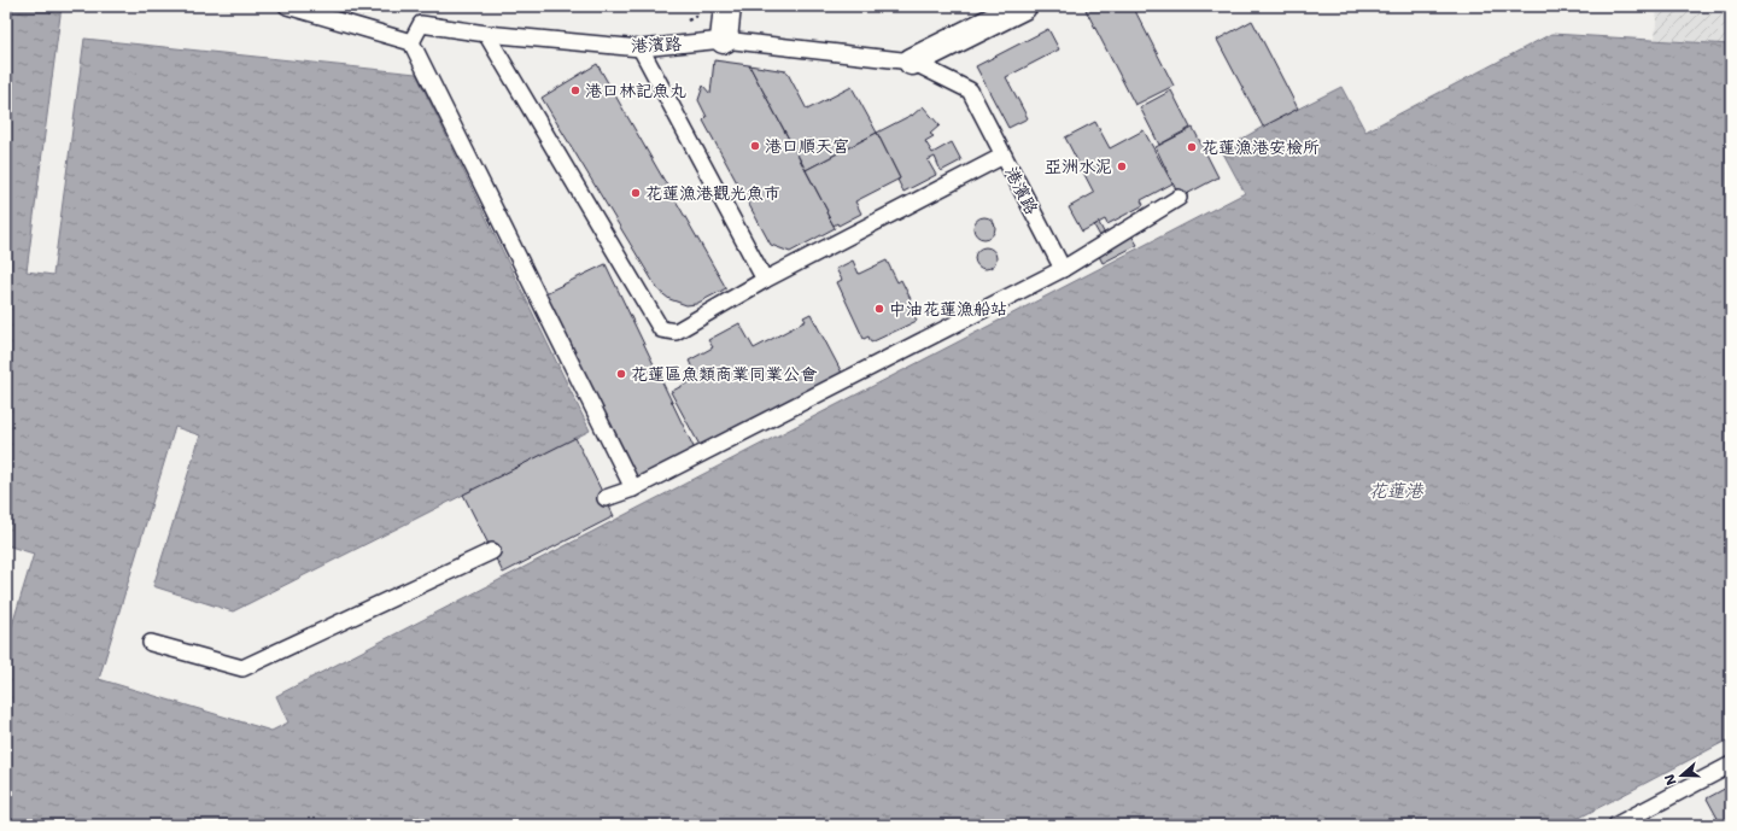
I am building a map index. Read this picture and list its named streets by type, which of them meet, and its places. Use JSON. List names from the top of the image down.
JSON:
{
  "streets": {
    "lane": ["港濱路"]
  },
  "water": ["花蓮港"],
  "places": [
    "港口林記魚丸",
    "港口順天宮",
    "花蓮漁港安檢所",
    "亞洲水泥",
    "花蓮漁港觀光魚市",
    "中油花蓮漁船站",
    "花蓮區魚類商業同業公會"
  ],
  "north": "left"
}
